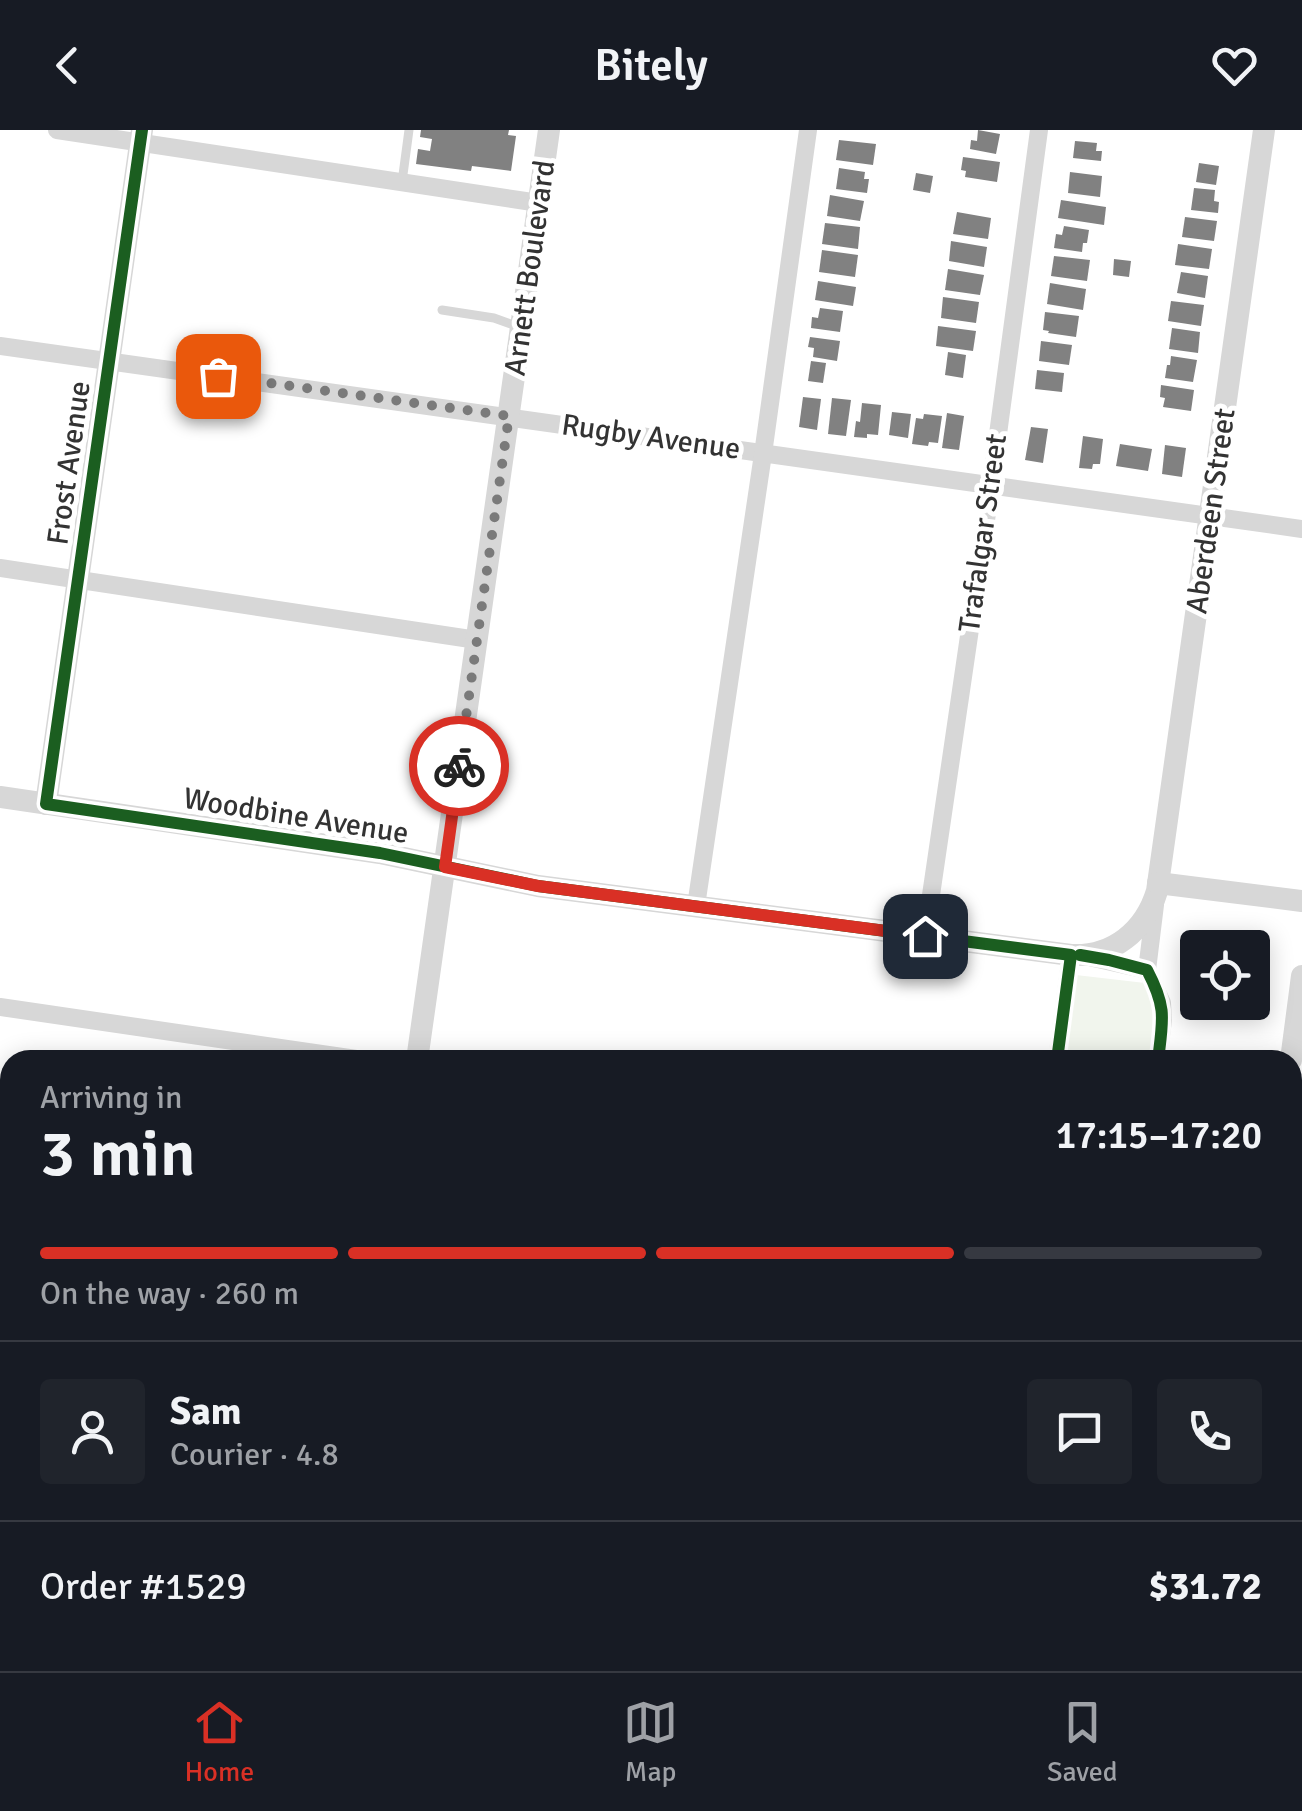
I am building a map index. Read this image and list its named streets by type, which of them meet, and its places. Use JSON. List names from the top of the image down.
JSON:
{
  "streets": {
    "street": [
      "Arnett Boulevard",
      "Rugby Avenue",
      "Frost Avenue",
      "Aberdeen Street",
      "Trafalgar Street",
      "Woodbine Avenue"
    ]
  },
  "crossings": [
    ["Arnett Boulevard", "Rugby Avenue"],
    ["Arnett Boulevard", "Woodbine Avenue"],
    ["Rugby Avenue", "Frost Avenue"],
    ["Rugby Avenue", "Aberdeen Street"],
    ["Rugby Avenue", "Trafalgar Street"],
    ["Frost Avenue", "Woodbine Avenue"],
    ["Aberdeen Street", "Woodbine Avenue"],
    ["Trafalgar Street", "Woodbine Avenue"]
  ],
  "page": {
    "header": "Bitely",
    "heading": ["3 min", "Arriving in", "17:15–17:20"],
    "panel": [
      "Sam",
      "Courier · 4.8",
      "Order #1529",
      "$31.72"
    ],
    "bar": "On the way · 260 m",
    "tabs": ["Home", "Map", "Saved"]
  }
}
